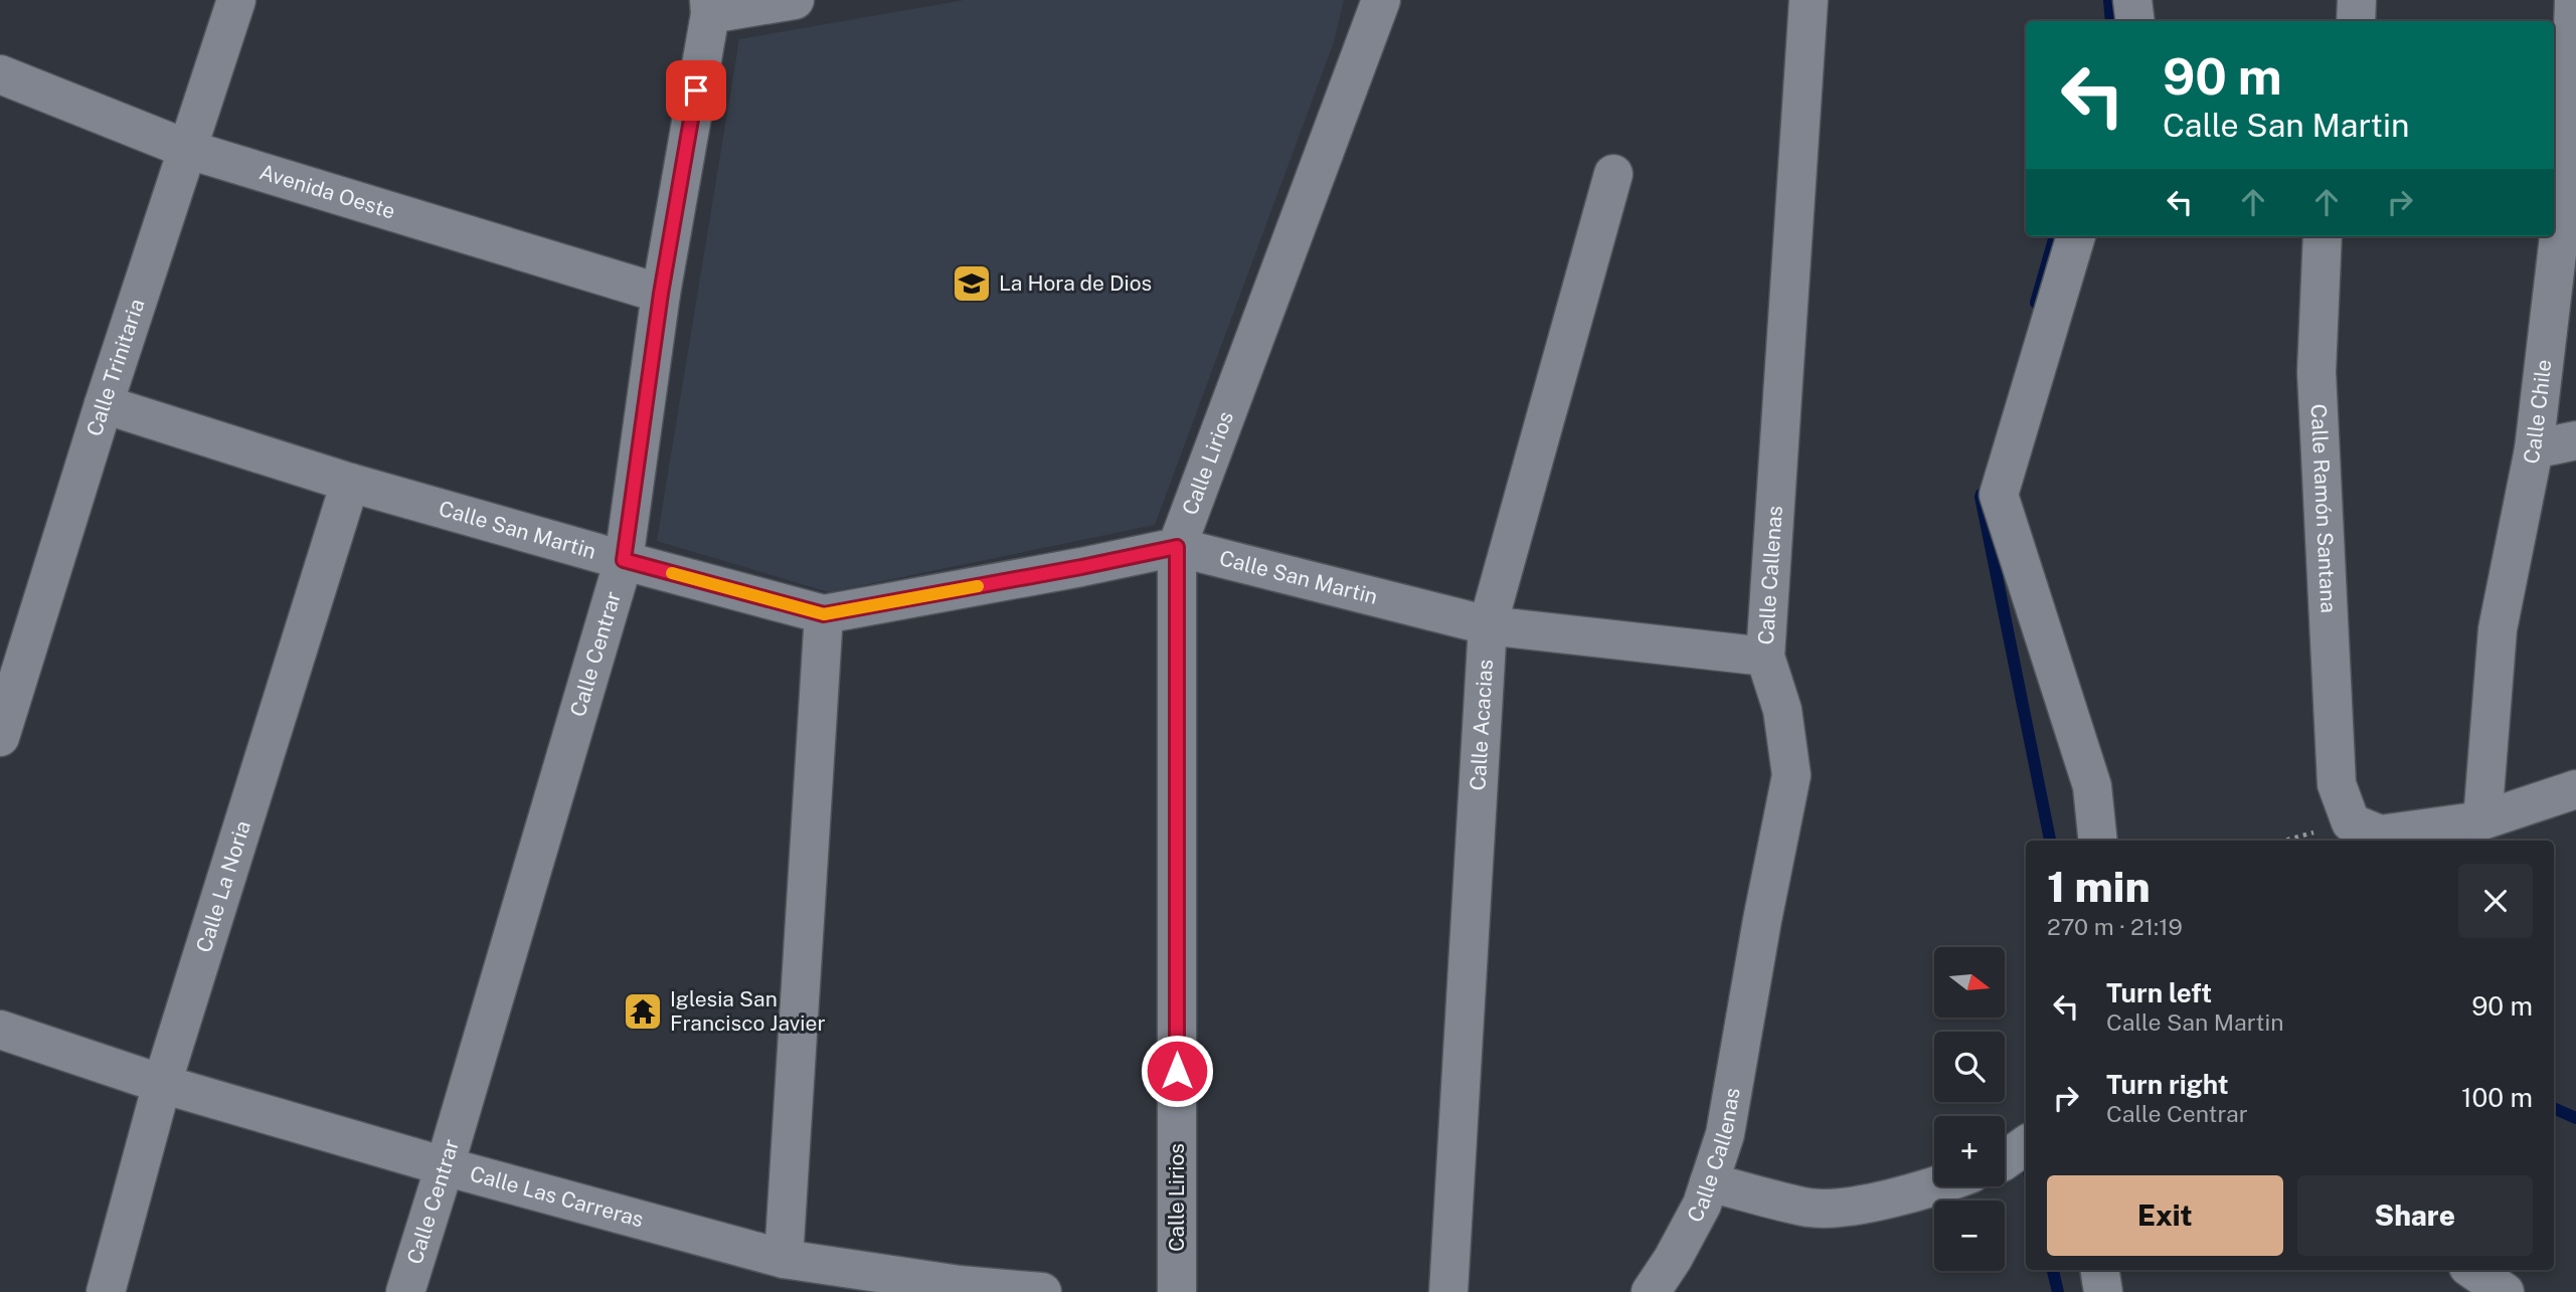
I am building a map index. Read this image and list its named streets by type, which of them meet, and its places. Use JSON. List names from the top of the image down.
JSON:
{
  "streets": {
    "street": [
      "Avenida Oeste",
      "Calle Trinitaria",
      "Calle Chile",
      "Calle Lirios",
      "Calle Ramón Santana",
      "Calle San Martin",
      "Calle Callenas",
      "Calle Centrar",
      "Calle Acacias",
      "Calle La Noria",
      "Calle Las Carreras"
    ]
  },
  "crossings": [
    ["Avenida Oeste", "Calle Trinitaria"],
    ["Avenida Oeste", "Calle Centrar"],
    ["Calle Trinitaria", "Calle San Martin"],
    ["Calle Chile", "Calle Ramón Santana"],
    ["Calle Lirios", "Calle San Martin"],
    ["Calle San Martin", "Calle Callenas"],
    ["Calle San Martin", "Calle Centrar"],
    ["Calle San Martin", "Calle Acacias"],
    ["Calle San Martin", "Calle La Noria"],
    ["Calle Centrar", "Calle Las Carreras"],
    ["Calle La Noria", "Calle Las Carreras"]
  ],
  "places": {
    "school or university": ["La Hora de Dios"],
    "temple": ["Iglesia San Francisco Javier"]
  },
  "north": "right",
  "page": {
    "turn": ["90 m", "Calle San Martin"],
    "heading": ["1 min", "270 m · 21:19"],
    "map_buttons": ["+", "−"],
    "list": [
      {
        "name": "Turn left",
        "note": "Calle San Martin",
        "value": "90 m"
      },
      {
        "name": "Turn right",
        "note": "Calle Centrar",
        "value": "100 m"
      }
    ],
    "buttons": ["Exit", "Share"]
  }
}
